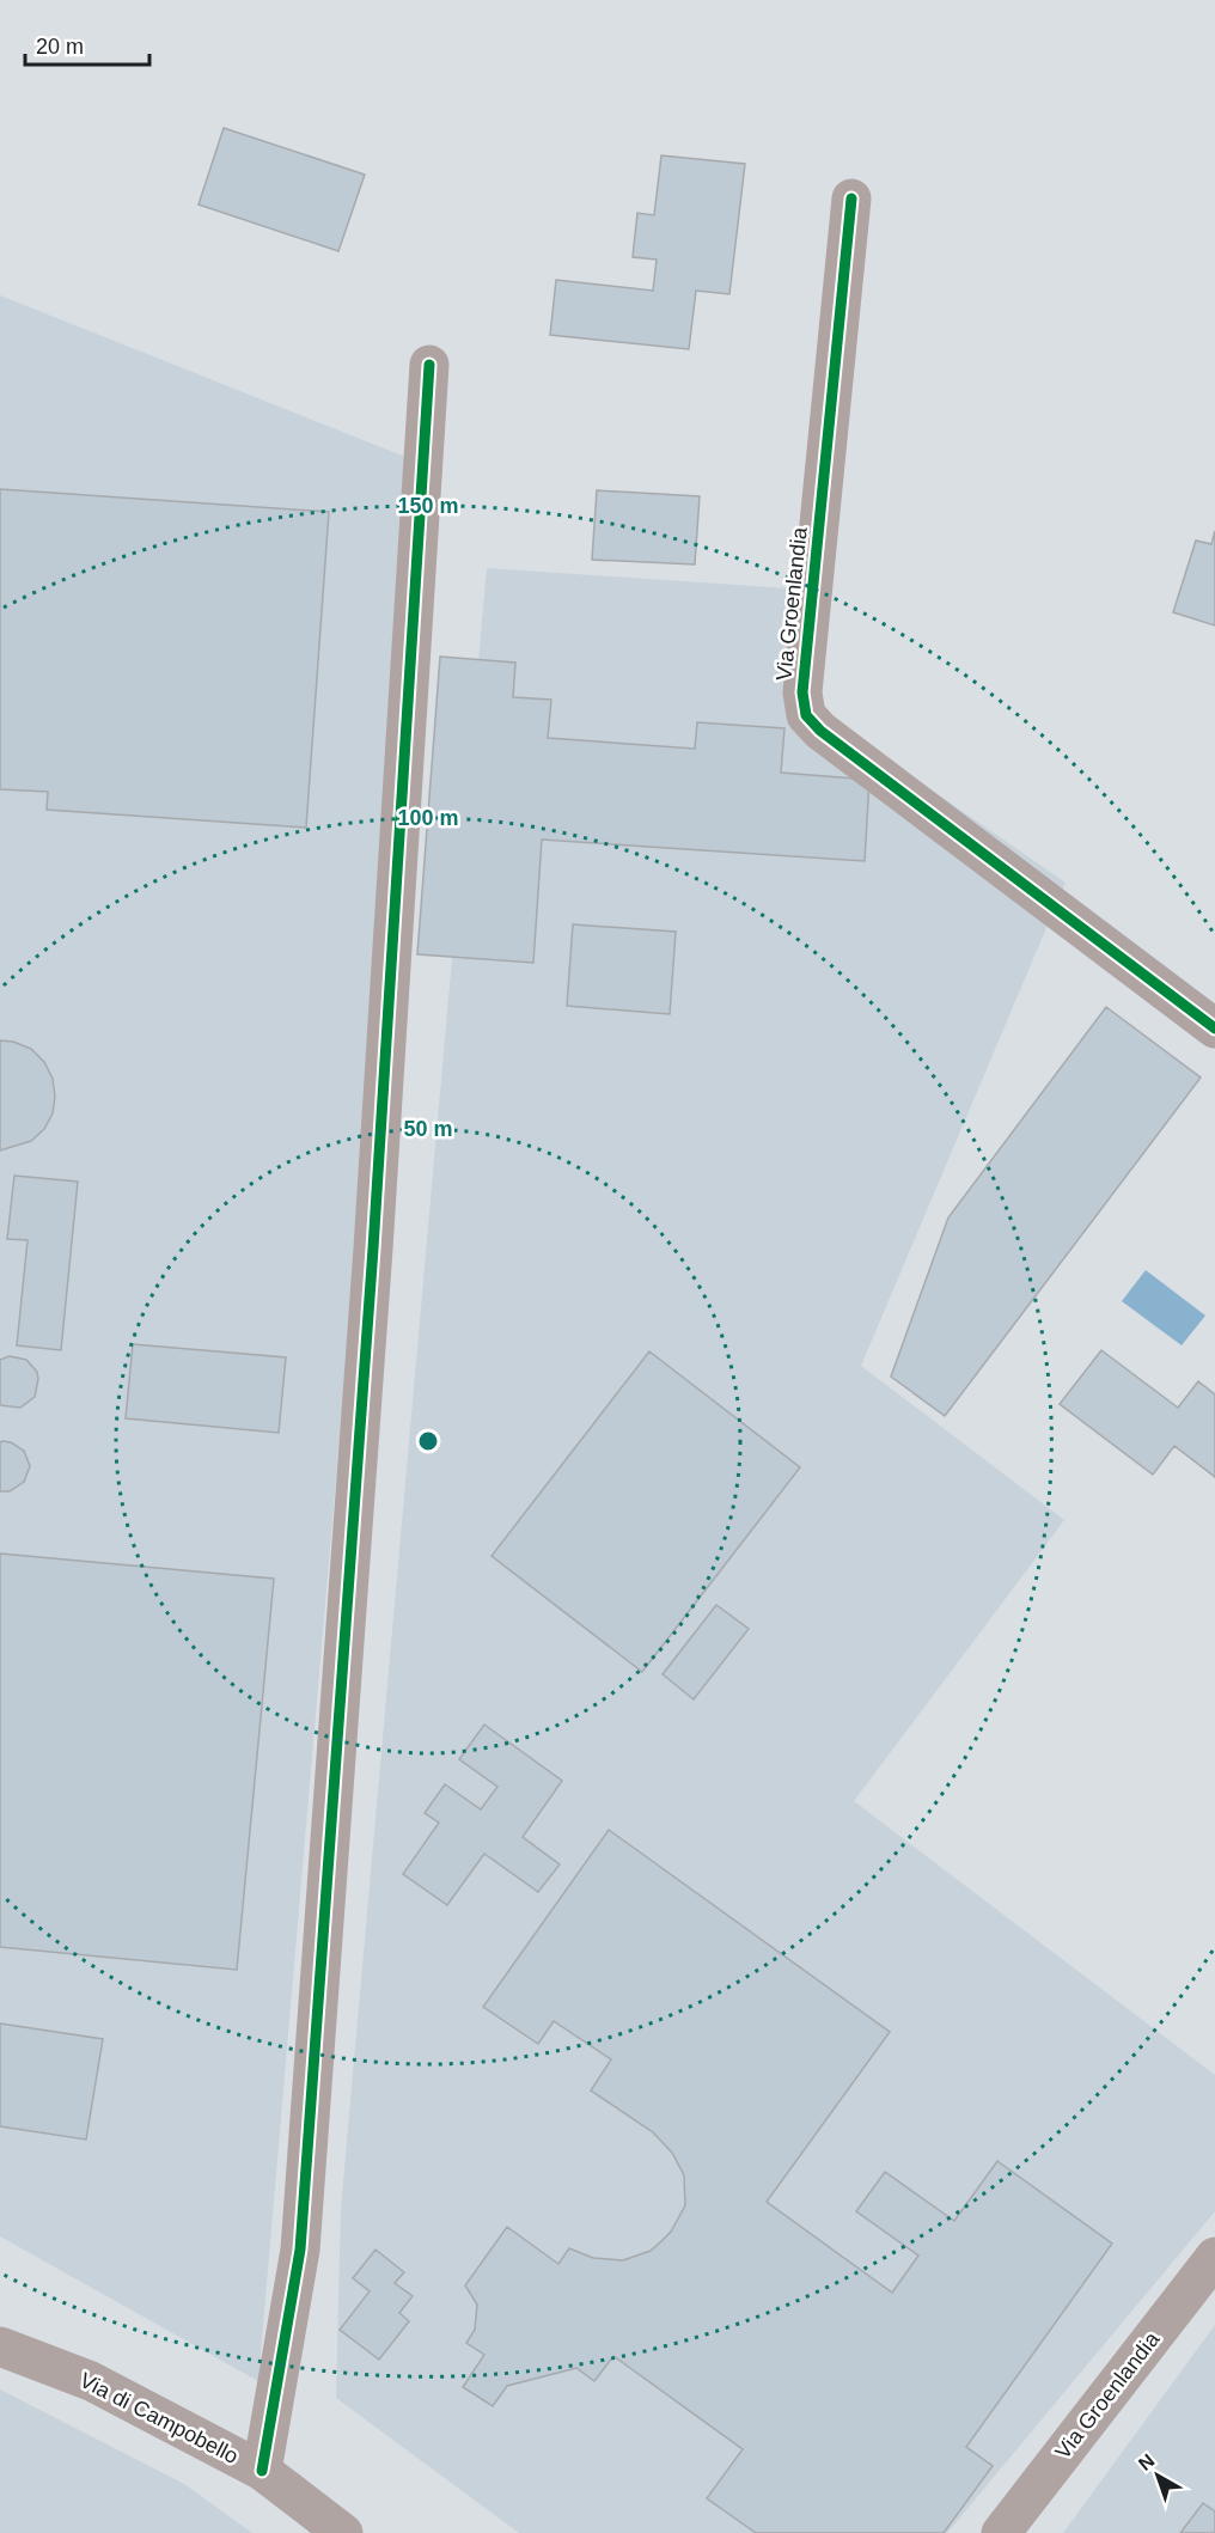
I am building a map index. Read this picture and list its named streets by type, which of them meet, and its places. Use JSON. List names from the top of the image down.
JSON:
{
  "streets": {
    "street": ["Via Groenlandia", "Via di Campobello"]
  },
  "scale_bar": "20 m",
  "north": "top left",
  "rings": ["150 m", "100 m", "50 m"]
}
